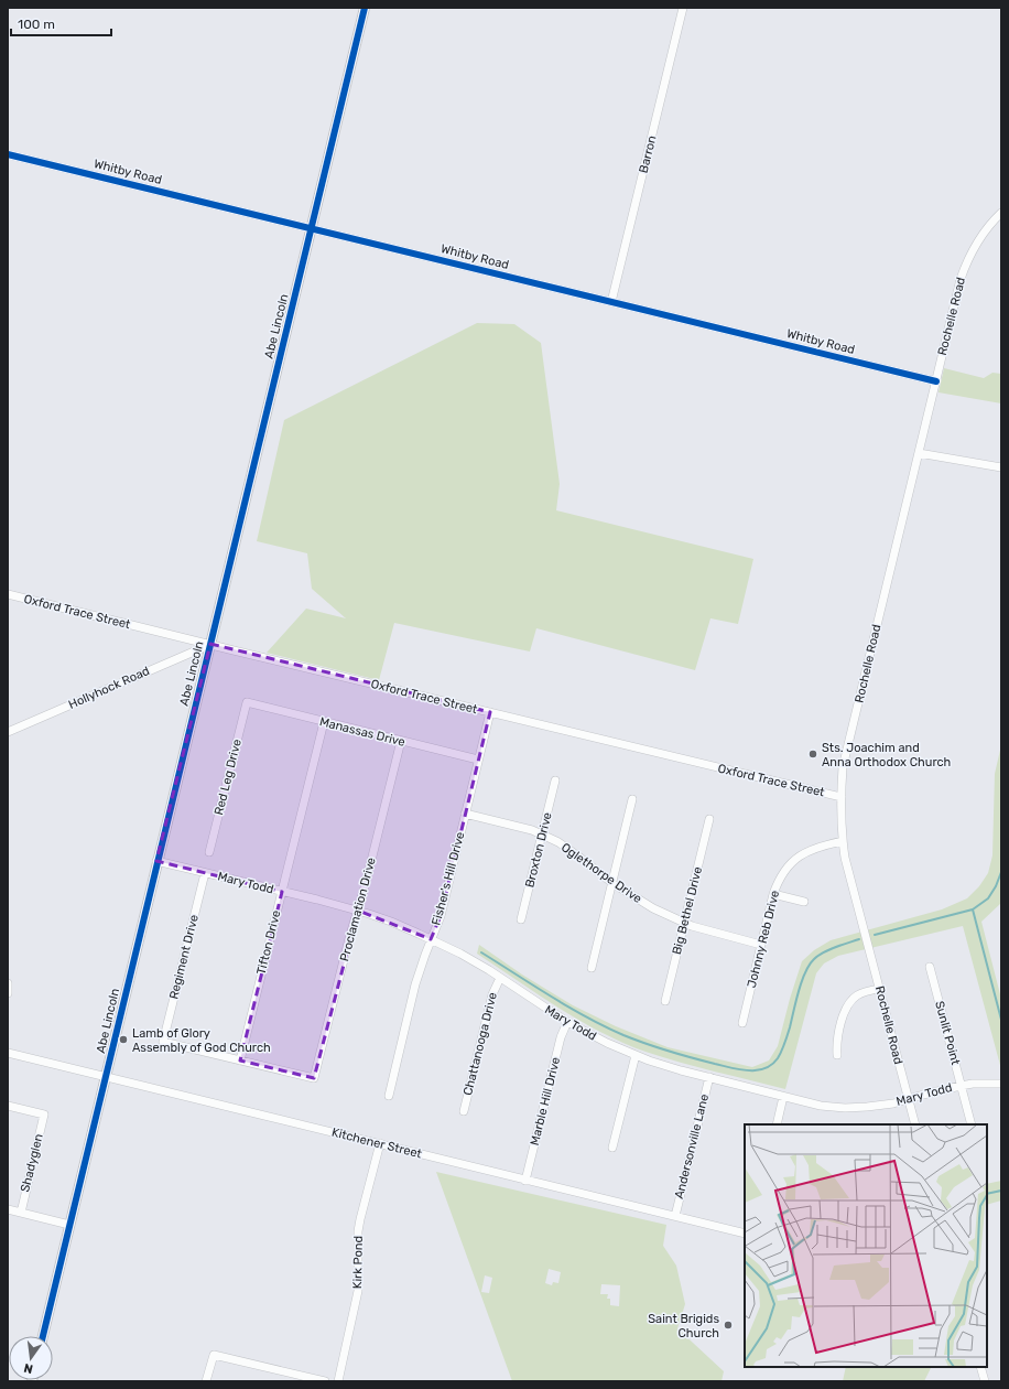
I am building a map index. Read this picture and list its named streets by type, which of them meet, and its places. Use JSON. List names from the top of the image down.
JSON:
{
  "streets": {
    "street": [
      "Barron",
      "Whitby Road",
      "Rochelle Road",
      "Abe Lincoln",
      "Oxford Trace Street",
      "Hollyhock Road",
      "Manassas Drive",
      "Red Leg Drive",
      "Broxton Drive",
      "Oglethorpe Drive",
      "Fisher's Hill Drive",
      "Mary Todd",
      "Proclamation Drive",
      "Big Bethel Drive",
      "Johnny Reb Drive",
      "Tifton Drive",
      "Regiment Drive",
      "Sunlit Point",
      "Chattanooga Drive",
      "Marble Hill Drive",
      "Kitchener Street",
      "Andersonville Lane",
      "Shadyglen",
      "Kirk Pond"
    ]
  },
  "crossings": [
    ["Barron", "Whitby Road"],
    ["Whitby Road", "Rochelle Road"],
    ["Whitby Road", "Abe Lincoln"],
    ["Rochelle Road", "Oxford Trace Street"],
    ["Rochelle Road", "Mary Todd"],
    ["Rochelle Road", "Johnny Reb Drive"],
    ["Abe Lincoln", "Oxford Trace Street"],
    ["Abe Lincoln", "Hollyhock Road"],
    ["Abe Lincoln", "Mary Todd"],
    ["Abe Lincoln", "Kitchener Street"],
    ["Oxford Trace Street", "Hollyhock Road"],
    ["Oxford Trace Street", "Fisher's Hill Drive"],
    ["Manassas Drive", "Red Leg Drive"],
    ["Manassas Drive", "Fisher's Hill Drive"],
    ["Manassas Drive", "Proclamation Drive"],
    ["Manassas Drive", "Tifton Drive"],
    ["Broxton Drive", "Oglethorpe Drive"],
    ["Oglethorpe Drive", "Fisher's Hill Drive"],
    ["Oglethorpe Drive", "Big Bethel Drive"],
    ["Oglethorpe Drive", "Johnny Reb Drive"],
    ["Fisher's Hill Drive", "Mary Todd"],
    ["Mary Todd", "Proclamation Drive"],
    ["Mary Todd", "Tifton Drive"],
    ["Mary Todd", "Regiment Drive"],
    ["Mary Todd", "Sunlit Point"],
    ["Mary Todd", "Chattanooga Drive"],
    ["Mary Todd", "Marble Hill Drive"],
    ["Mary Todd", "Andersonville Lane"],
    ["Proclamation Drive", "Tifton Drive"],
    ["Proclamation Drive", "Regiment Drive"],
    ["Tifton Drive", "Regiment Drive"],
    ["Marble Hill Drive", "Kitchener Street"],
    ["Kitchener Street", "Andersonville Lane"],
    ["Kitchener Street", "Kirk Pond"]
  ],
  "places": ["Sts. Joachim and Anna Orthodox Church", "Lamb of Glory Assembly of God Church", "Saint Brigids Church"],
  "scale_bar": "100 m",
  "north": "bottom"
}
